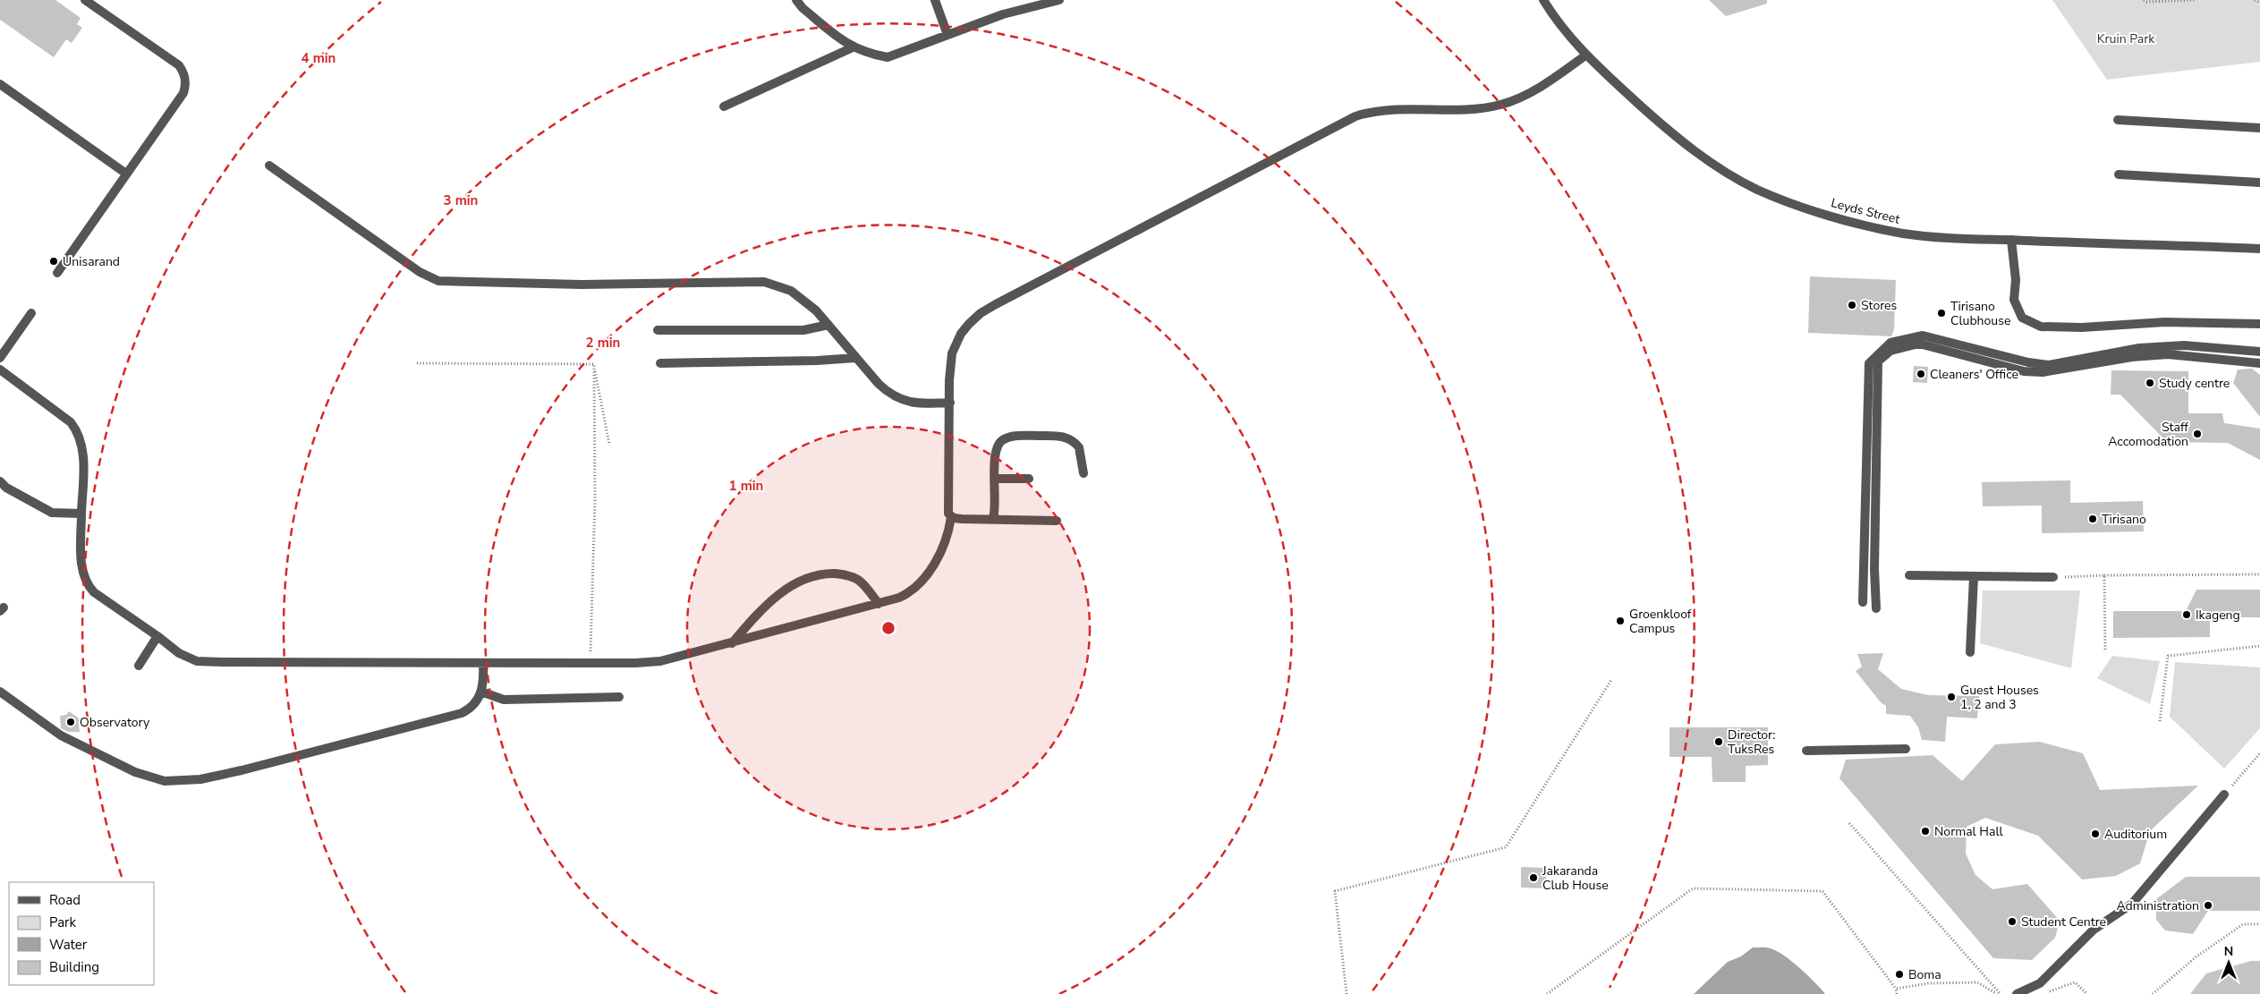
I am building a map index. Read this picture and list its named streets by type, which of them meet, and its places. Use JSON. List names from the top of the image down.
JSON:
{
  "streets": {
    "street": ["Leyds Street"]
  },
  "parks": ["Kruin Park"],
  "places": [
    "Unisarand",
    "Stores",
    "Tirisano Clubhouse",
    "Cleaners' Office",
    "Study centre",
    "Staff Accomodation",
    "Tirisano",
    "Ikageng",
    "Groenkloof Campus",
    "Guest Houses 1, 2 and 3",
    "Observatory",
    "Director: TuksRes",
    "Normal Hall",
    "Auditorium",
    "Jakaranda Club House",
    "Administration",
    "Student Centre",
    "Boma"
  ],
  "legend": [
    "Road",
    "Park",
    "Water",
    "Building"
  ],
  "north": "top",
  "rings": [
    "4 min",
    "3 min",
    "2 min",
    "1 min"
  ]
}
